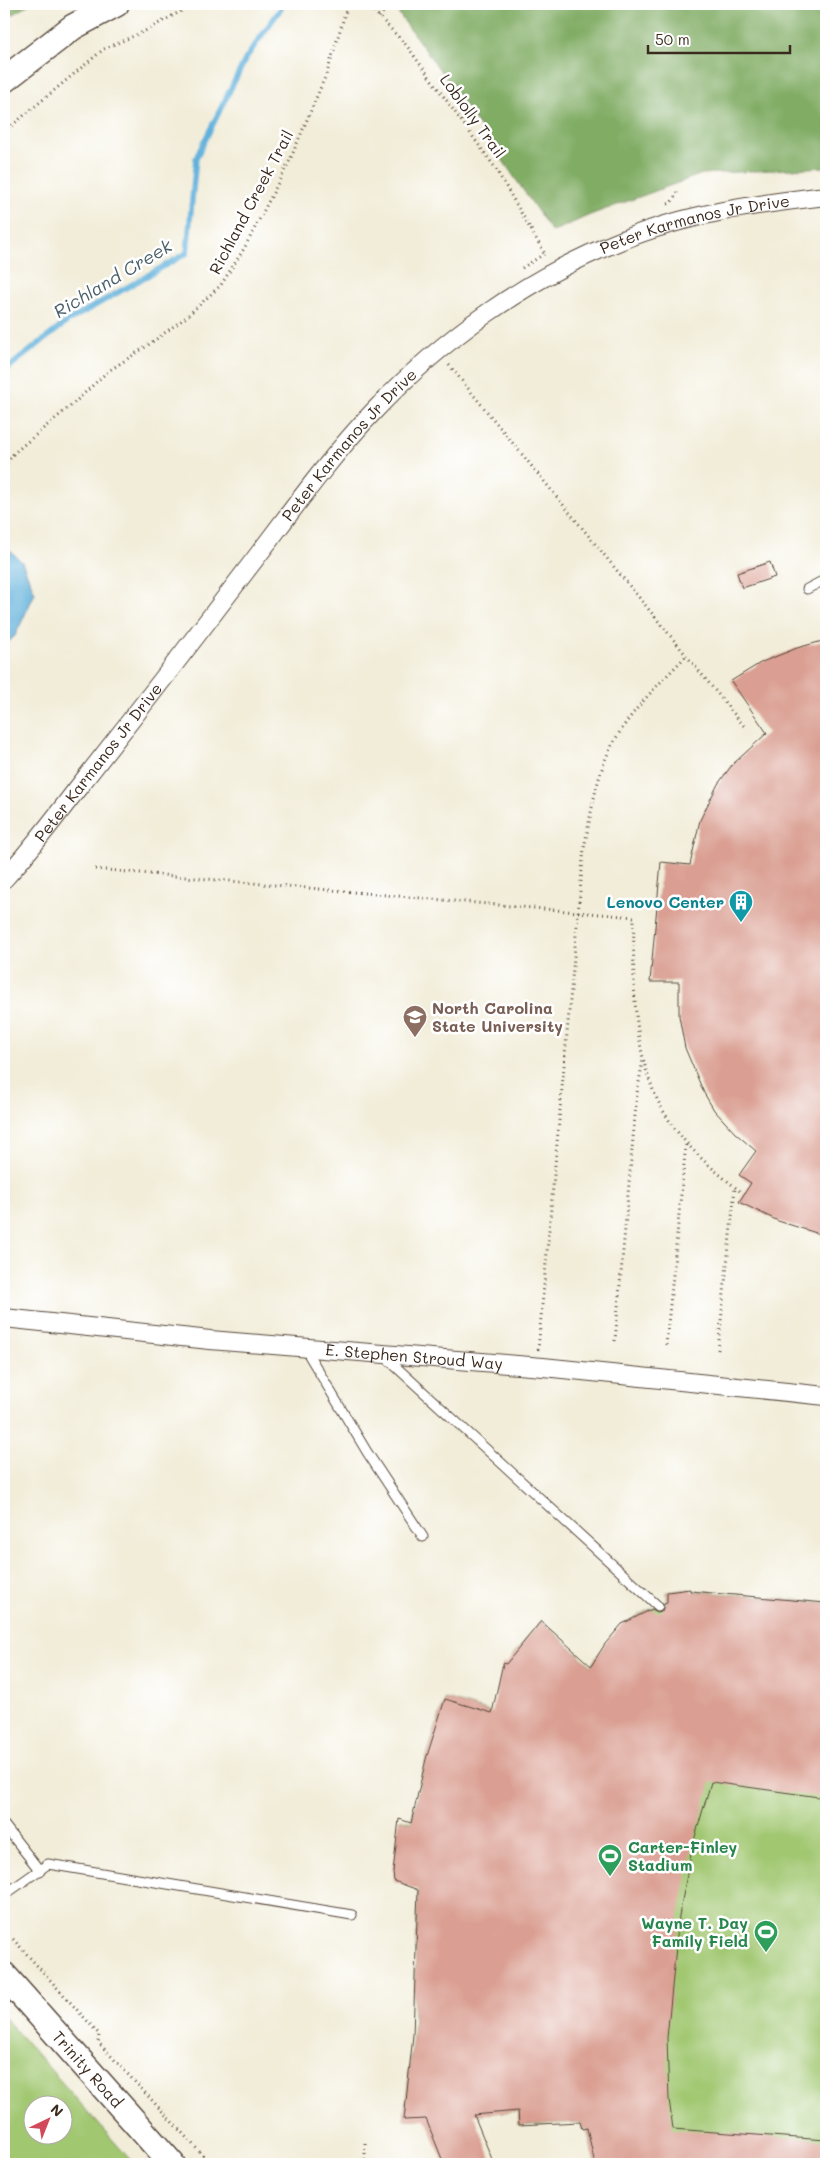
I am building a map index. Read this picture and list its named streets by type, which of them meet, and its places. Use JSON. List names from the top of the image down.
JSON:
{
  "streets": {
    "main road": ["Trinity Road"],
    "street": ["Peter Karmanos Jr Drive", "E. Stephen Stroud Way"],
    "path": ["Loblolly Trail", "Richland Creek Trail"]
  },
  "water": ["Richland Creek"],
  "places": {
    "building": ["Lenovo Center"],
    "school or university": ["North Carolina State University"],
    "sports": ["Carter-Finley Stadium", "Wayne T. Day Family Field"]
  },
  "scale_bar": "50 m",
  "north": "top right"
}
